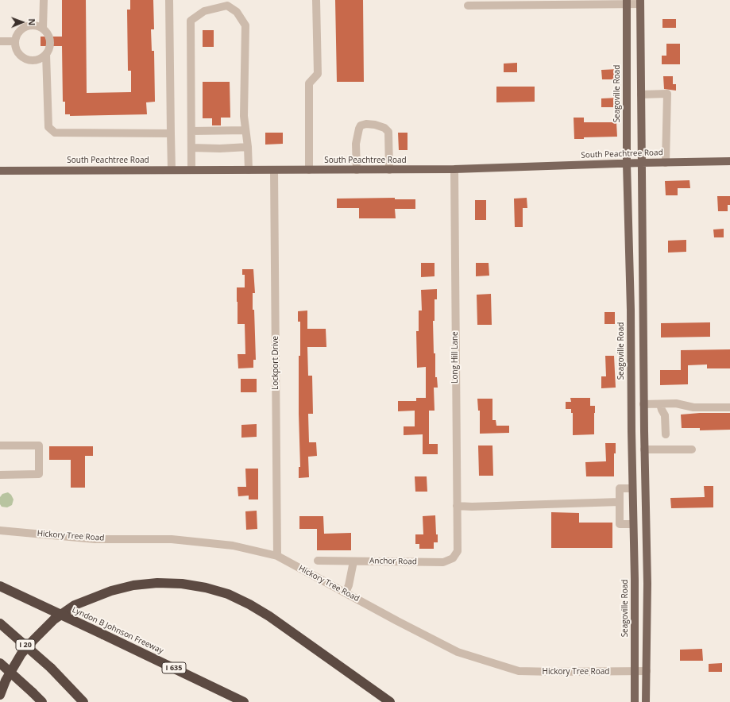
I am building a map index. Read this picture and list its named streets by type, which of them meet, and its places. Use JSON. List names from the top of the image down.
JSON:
{
  "streets": {
    "highway": ["Lyndon B Johnson Freeway", "I 20", "I 635"],
    "main road": ["Seagoville Road", "South Peachtree Road"],
    "street": [
      "Long Hill Lane",
      "Lockport Drive",
      "Hickory Tree Road",
      "Anchor Road"
    ]
  },
  "crossings": [
    ["Seagoville Road", "South Peachtree Road"],
    ["Seagoville Road", "Hickory Tree Road"],
    ["South Peachtree Road", "Long Hill Lane"],
    ["South Peachtree Road", "Lockport Drive"],
    ["Long Hill Lane", "Anchor Road"],
    ["Lockport Drive", "Hickory Tree Road"]
  ],
  "north": "right"
}
